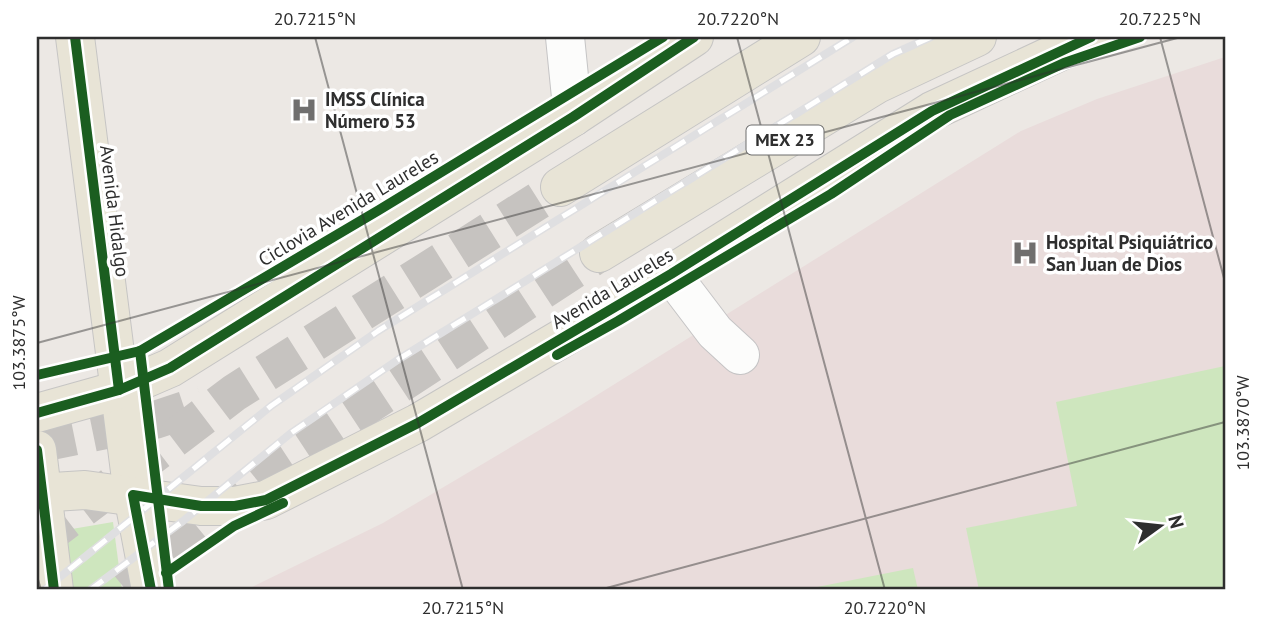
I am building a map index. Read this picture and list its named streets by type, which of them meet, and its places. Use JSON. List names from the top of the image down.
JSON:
{
  "streets": {
    "main road": ["MEX 23", "Avenida Hidalgo", "Avenida Laureles"],
    "cycle path": ["Ciclovia Avenida Laureles"]
  },
  "crossings": [
    ["Avenida Hidalgo", "Avenida Laureles"]
  ],
  "places": {
    "hospital": ["IMSS Clínica Número 53", "Hospital Psiquiátrico San Juan de Dios"]
  },
  "north": "right",
  "coordinates": [
    "20.7215°N",
    "20.7220°N",
    "20.7225°N",
    "103.3875°W",
    "103.3870°W"
  ]
}
